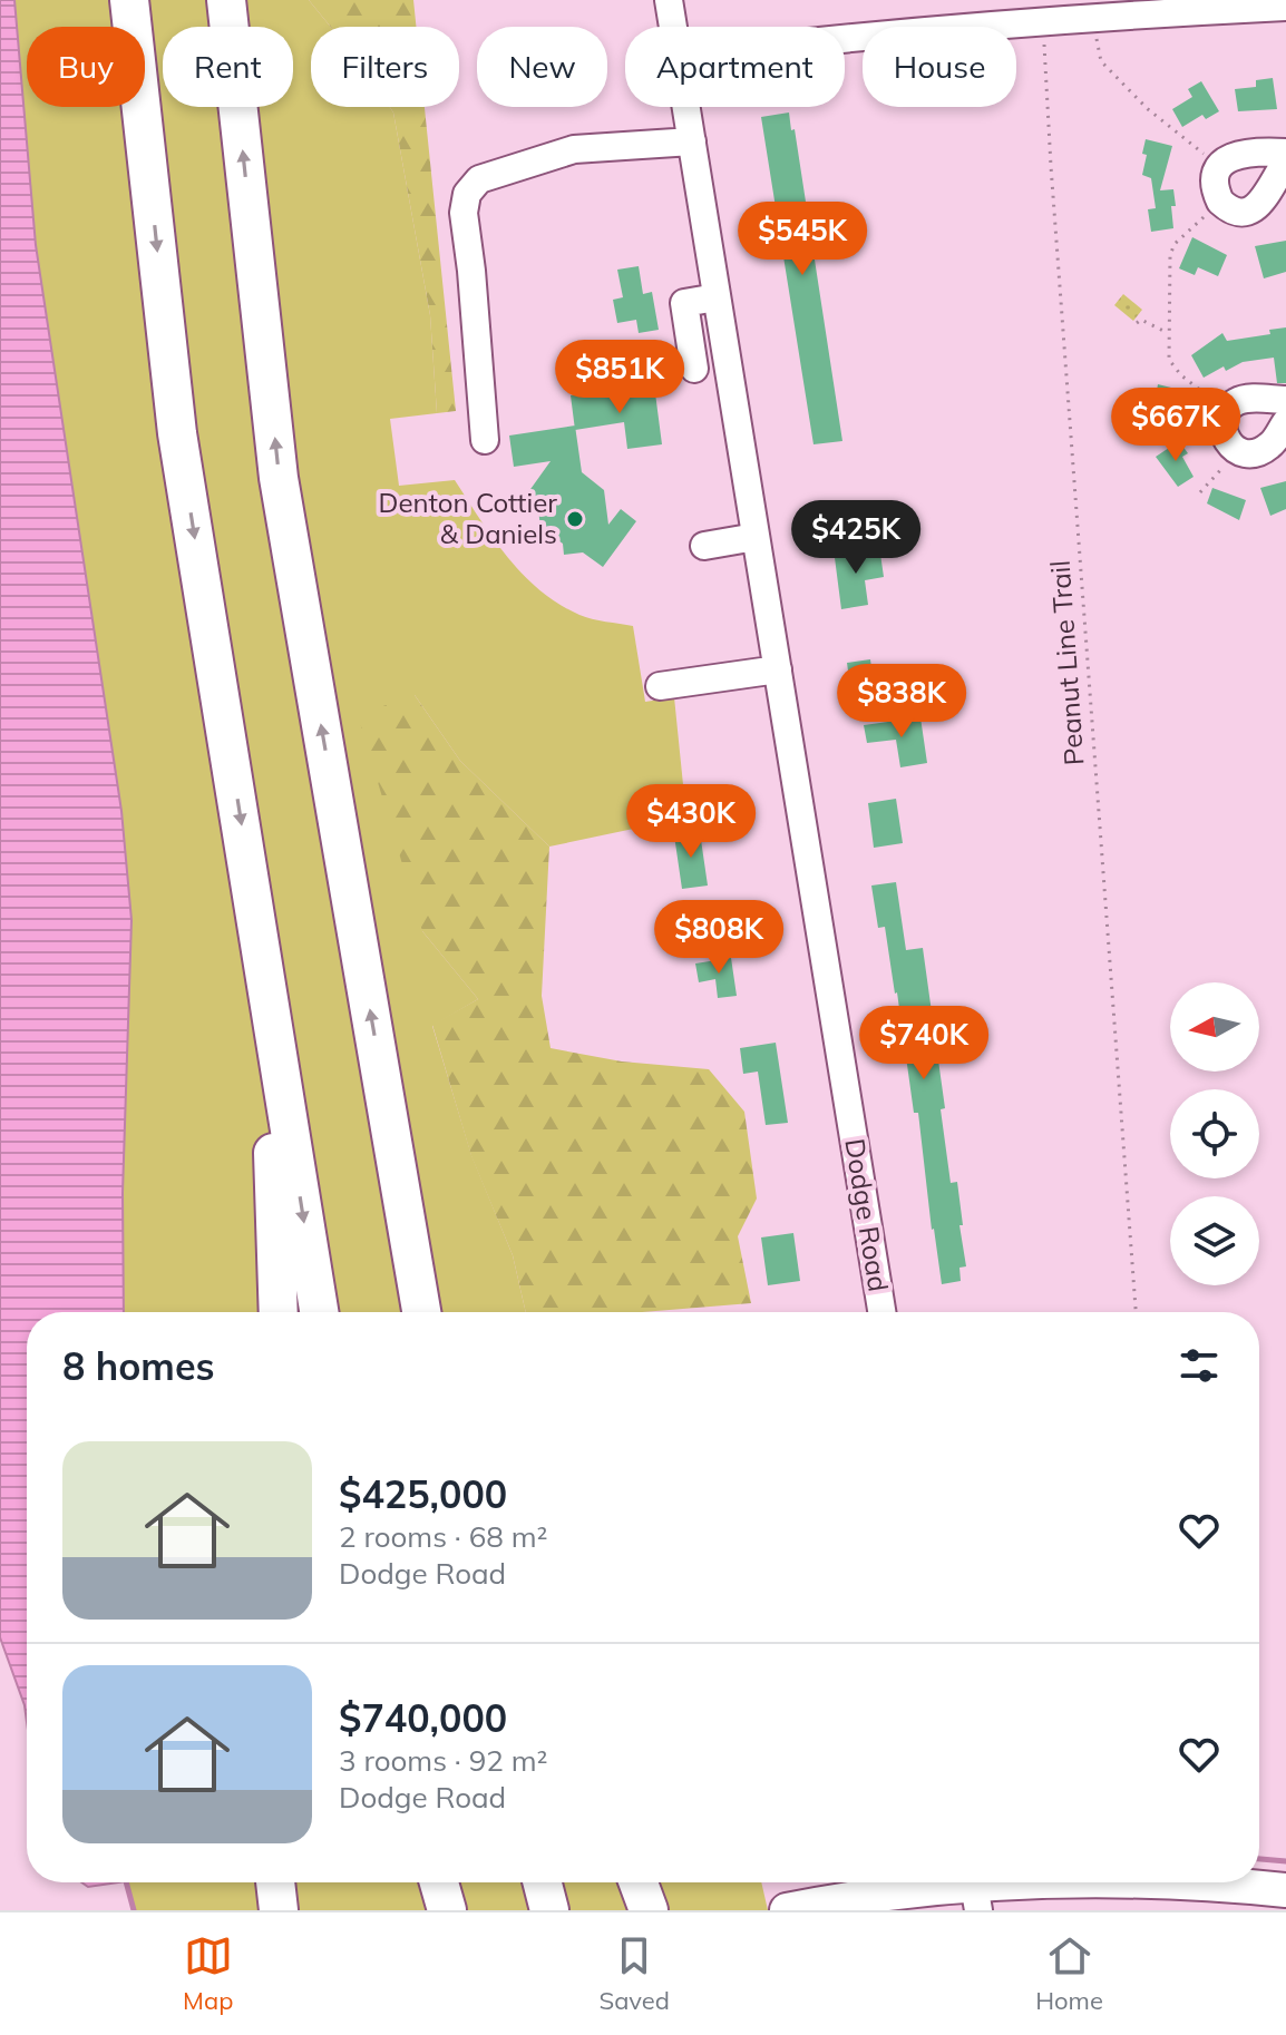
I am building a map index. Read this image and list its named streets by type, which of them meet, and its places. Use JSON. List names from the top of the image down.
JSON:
{
  "streets": {
    "street": ["Dodge Road"],
    "path": ["Peanut Line Trail"]
  },
  "places": ["Denton Cottier & Daniels"],
  "north": "left",
  "page": {
    "chip": [
      "Buy",
      "Rent",
      "Filters",
      "New",
      "Apartment",
      "House"
    ],
    "price": [
      "$545K",
      "$851K",
      "$667K",
      "$425K",
      "$838K",
      "$430K",
      "$808K",
      "$740K"
    ],
    "heading": "8 homes",
    "list": [
      {
        "name": "$425,000",
        "note": "2 rooms · 68 m² · Dodge Road"
      },
      {
        "name": "$740,000",
        "note": "3 rooms · 92 m² · Dodge Road"
      }
    ],
    "tabs": ["Map", "Saved", "Home"]
  }
}
